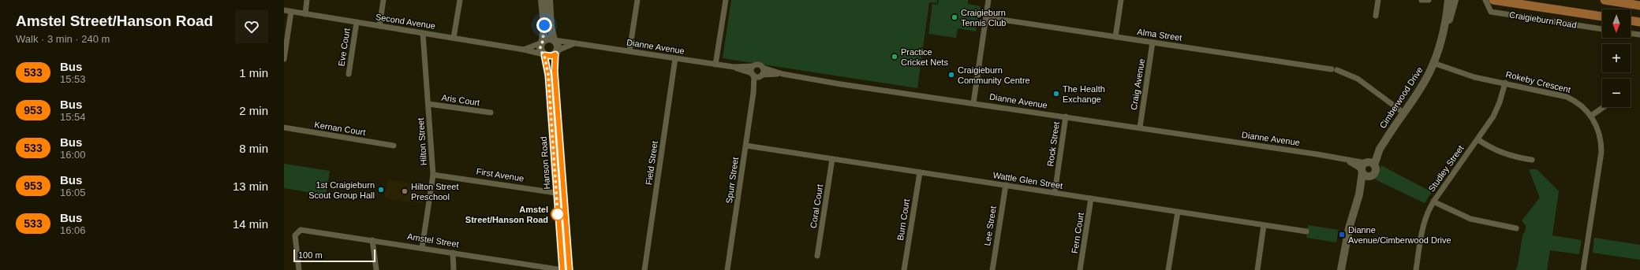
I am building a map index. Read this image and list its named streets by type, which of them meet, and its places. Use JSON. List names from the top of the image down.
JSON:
{
  "streets": {
    "main road": ["Craigieburn Road"],
    "street": [
      "Second Avenue",
      "Alma Street",
      "Dianne Avenue",
      "Eve Court",
      "Rokeby Crescent",
      "Craig Avenue",
      "Cimberwood Drive",
      "Aris Court",
      "Kernan Court",
      "Hilton Street",
      "Rock Street",
      "Hanson Road",
      "Field Street",
      "Studley Street",
      "First Avenue",
      "Spurr Street",
      "Wattle Glen Street",
      "Coral Court",
      "Burn Court",
      "Lee Street",
      "Fern Court",
      "Amstel Street"
    ]
  },
  "crossings": [
    ["Second Avenue", "Dianne Avenue"],
    ["Second Avenue", "Eve Court"],
    ["Second Avenue", "Hilton Street"],
    ["Second Avenue", "Hanson Road"],
    ["Alma Street", "Craig Avenue"],
    ["Alma Street", "Cimberwood Drive"],
    ["Dianne Avenue", "Craig Avenue"],
    ["Dianne Avenue", "Cimberwood Drive"],
    ["Dianne Avenue", "Rock Street"],
    ["Dianne Avenue", "Hanson Road"],
    ["Dianne Avenue", "Field Street"],
    ["Dianne Avenue", "Spurr Street"],
    ["Rokeby Crescent", "Cimberwood Drive"],
    ["Rokeby Crescent", "Studley Street"],
    ["Aris Court", "Hilton Street"],
    ["Hilton Street", "First Avenue"],
    ["Hilton Street", "Amstel Street"],
    ["Rock Street", "Wattle Glen Street"],
    ["Hanson Road", "First Avenue"],
    ["Hanson Road", "Amstel Street"],
    ["Spurr Street", "Wattle Glen Street"],
    ["Wattle Glen Street", "Coral Court"],
    ["Wattle Glen Street", "Burn Court"],
    ["Wattle Glen Street", "Lee Street"],
    ["Wattle Glen Street", "Fern Court"]
  ],
  "places": {
    "other": [
      "Craigieburn Tennis Club",
      "Practice Cricket Nets",
      "Craigieburn Community Centre",
      "The Health Exchange",
      "1st Craigieburn Scout Group Hall",
      "Hilton Street Preschool",
      "Amstel Street/Hanson Road"
    ],
    "transit": ["Dianne Avenue/Cimberwood Drive"]
  },
  "lines": ["bus line 533"],
  "scale_bar": "100 m",
  "north": "bottom",
  "page": {
    "heading": ["Amstel Street/Hanson Road", "Walk · 3 min · 240 m"],
    "map_buttons": ["+", "−"],
    "list": [
      {
        "mark": "533",
        "name": "Bus",
        "note": "15:53",
        "value": "1 min"
      },
      {
        "mark": "953",
        "name": "Bus",
        "note": "15:54",
        "value": "2 min"
      },
      {
        "mark": "533",
        "name": "Bus",
        "note": "16:00",
        "value": "8 min"
      },
      {
        "mark": "953",
        "name": "Bus",
        "note": "16:05",
        "value": "13 min"
      },
      {
        "mark": "533",
        "name": "Bus",
        "note": "16:06",
        "value": "14 min"
      }
    ],
    "scale": "100 m"
  }
}
